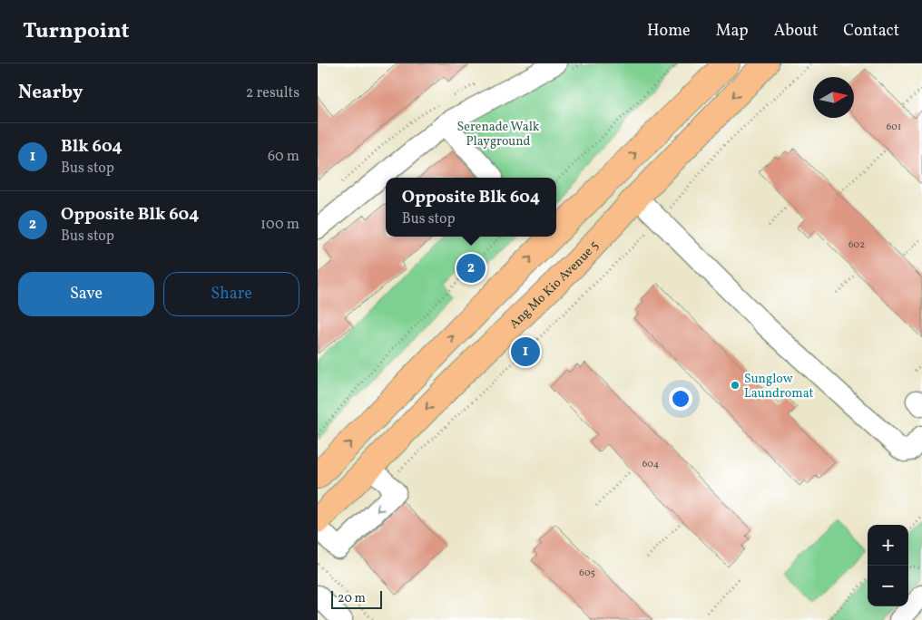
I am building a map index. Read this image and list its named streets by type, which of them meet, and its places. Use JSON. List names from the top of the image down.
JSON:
{
  "streets": {
    "main road": ["Ang Mo Kio Avenue 5"]
  },
  "parks": ["Serenade Walk Playground"],
  "places": ["Sunglow Laundromat"],
  "house_numbers": [
    "601",
    "602",
    "604",
    "605"
  ],
  "scale_bar": "20 m",
  "north": "right",
  "page": {
    "header": "Turnpoint",
    "nav": [
      "Home",
      "Map",
      "About",
      "Contact"
    ],
    "heading": ["Nearby", "2 results"],
    "list": [
      {
        "mark": "1",
        "name": "Blk 604",
        "note": "Bus stop",
        "value": "60 m"
      },
      {
        "mark": "2",
        "name": "Opposite Blk 604",
        "note": "Bus stop",
        "value": "100 m"
      }
    ],
    "popup": ["Opposite Blk 604", "Bus stop"],
    "pins": ["2", "1"],
    "buttons": ["Save", "Share"],
    "map_buttons": ["+", "−"],
    "scale": "20 m"
  }
}
